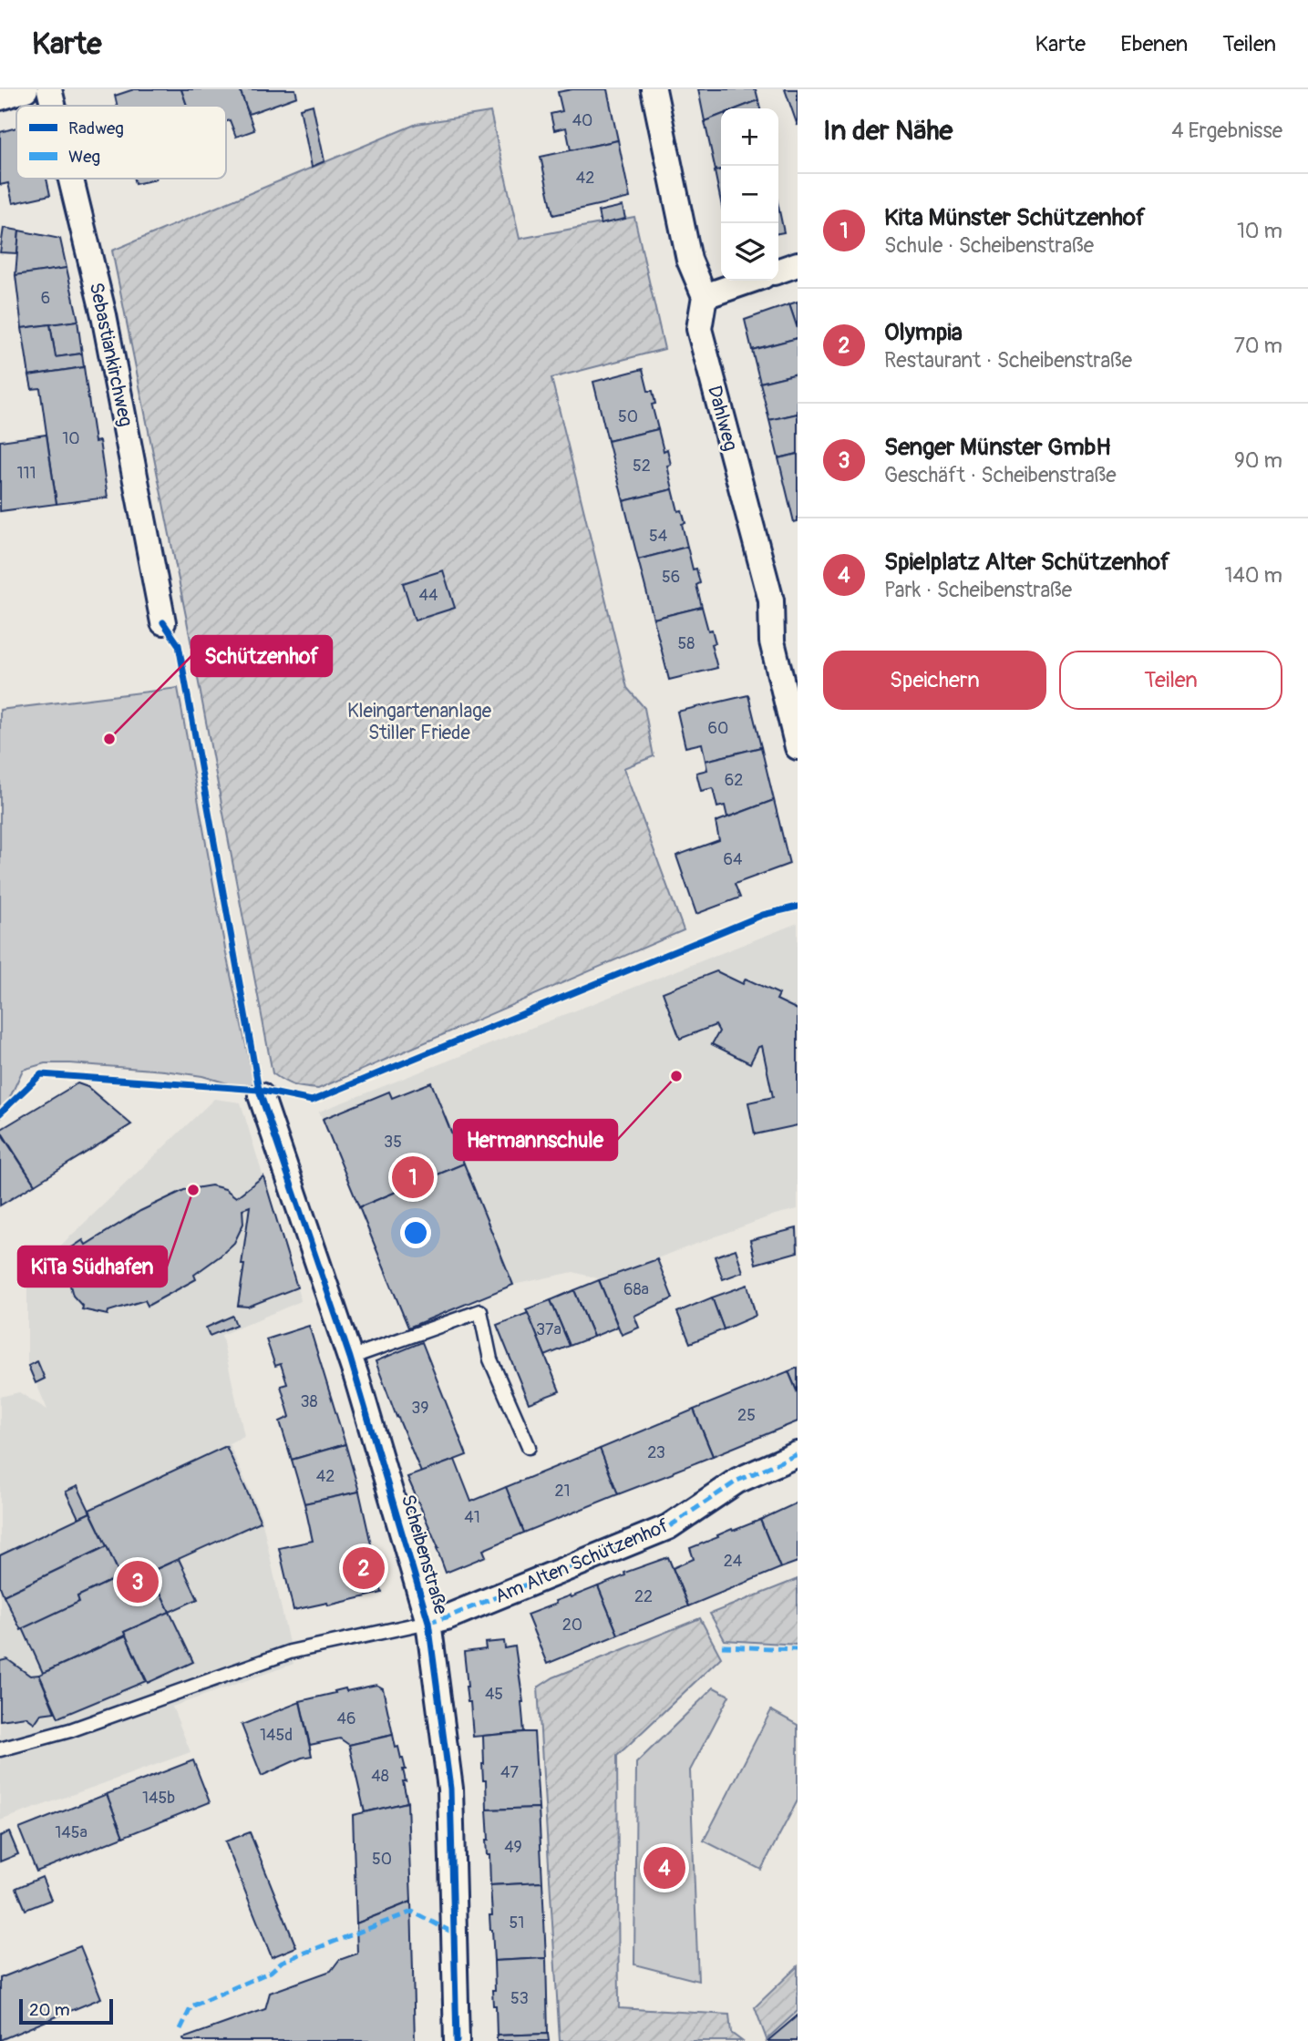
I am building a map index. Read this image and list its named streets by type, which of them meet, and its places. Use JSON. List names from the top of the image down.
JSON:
{
  "streets": {
    "street": [
      "Sebastiankirchweg",
      "Dahlweg",
      "Scheibenstraße",
      "Am Alten Schützenhof"
    ]
  },
  "crossings": [
    ["Scheibenstraße", "Am Alten Schützenhof"]
  ],
  "parks": ["Kleingartenanlage Stiller Friede"],
  "places": ["Schützenhof", "Hermannschule", "KiTa Südhafen"],
  "house_numbers": [
    "40",
    "42",
    "6",
    "50",
    "10",
    "52",
    "111",
    "54",
    "56",
    "44",
    "58",
    "60",
    "62",
    "64",
    "35",
    "68a",
    "37a",
    "38",
    "39",
    "25",
    "23",
    "42",
    "21",
    "41",
    "24",
    "22",
    "20",
    "45",
    "46",
    "145d",
    "47",
    "48",
    "145b",
    "145a",
    "49",
    "50",
    "51",
    "53"
  ],
  "legend": ["Radweg", "Weg"],
  "scale_bar": "20 m",
  "page": {
    "header": "Karte",
    "nav": ["Karte", "Ebenen", "Teilen"],
    "heading": ["In der Nähe", "4 Ergebnisse"],
    "map_buttons": ["+", "−"],
    "list": [
      {
        "mark": "1",
        "name": "Kita Münster Schützenhof",
        "note": "Schule · Scheibenstraße",
        "value": "10 m"
      },
      {
        "mark": "2",
        "name": "Olympia",
        "note": "Restaurant · Scheibenstraße",
        "value": "70 m"
      },
      {
        "mark": "3",
        "name": "Senger Münster GmbH",
        "note": "Geschäft · Scheibenstraße",
        "value": "90 m"
      },
      {
        "mark": "4",
        "name": "Spielplatz Alter Schützenhof",
        "note": "Park · Scheibenstraße",
        "value": "140 m"
      }
    ],
    "buttons": ["Speichern", "Teilen"],
    "pins": [
      "1",
      "2",
      "3",
      "4"
    ],
    "scale": "20 m"
  }
}
